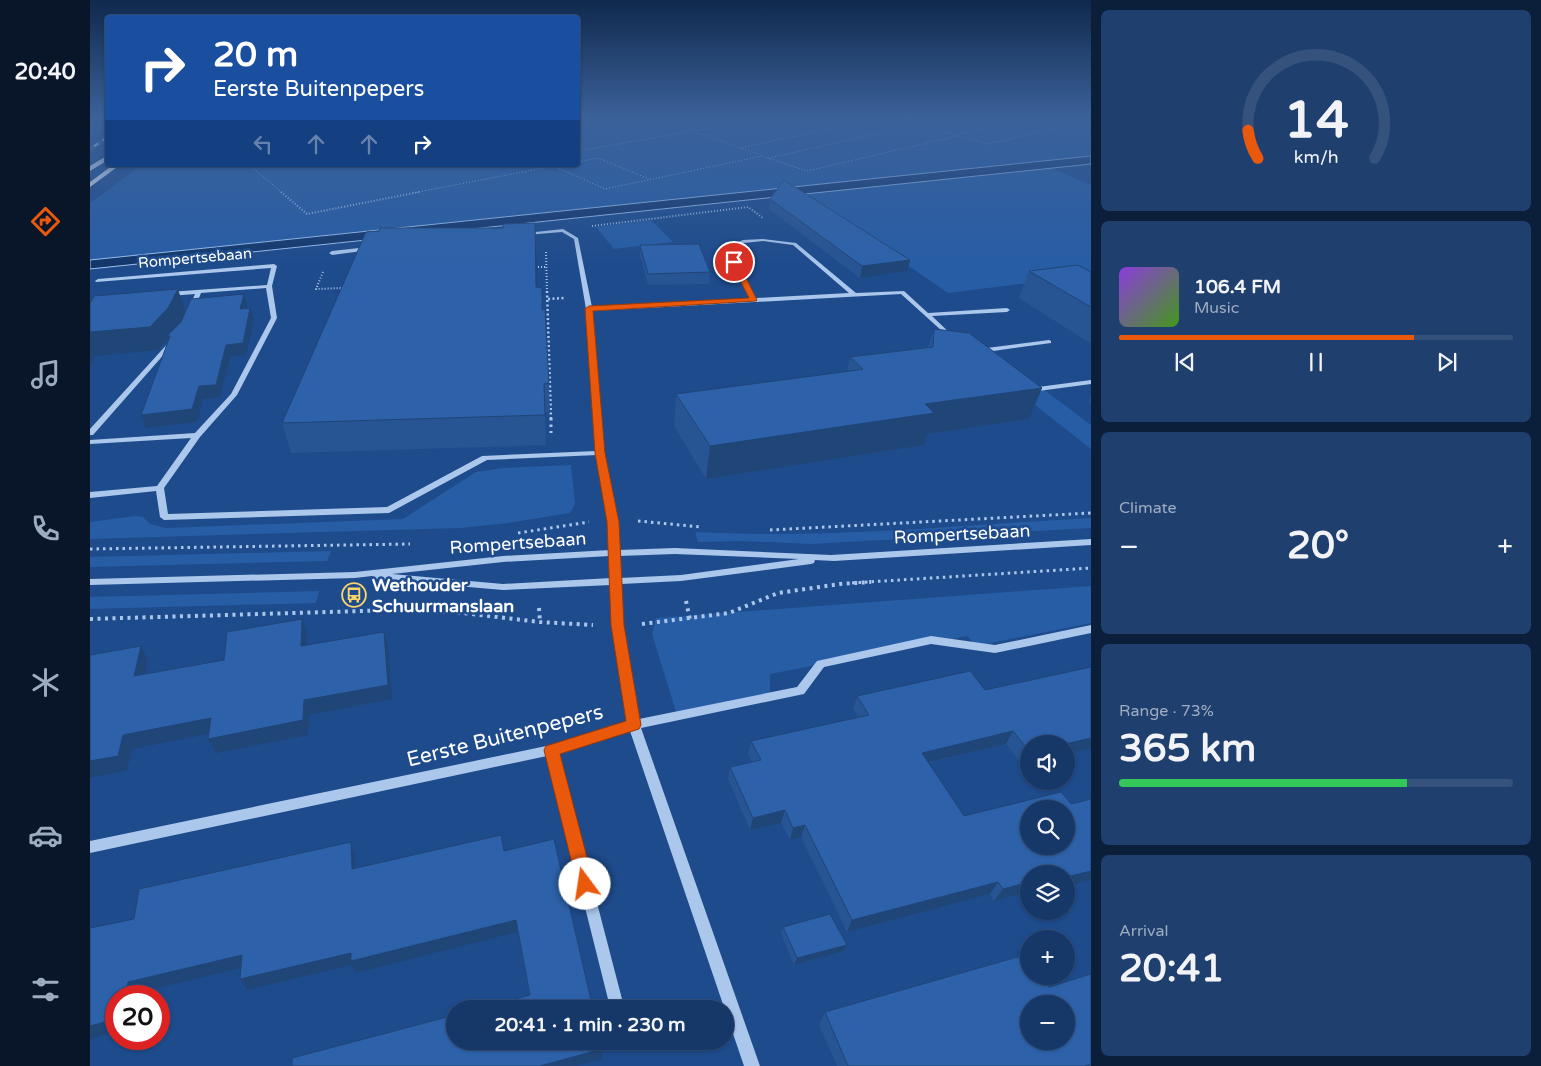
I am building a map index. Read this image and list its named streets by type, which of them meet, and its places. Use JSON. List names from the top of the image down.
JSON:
{
  "streets": {
    "street": ["Rompertsebaan", "Eerste Buitenpepers"]
  },
  "places": {
    "bus stop": ["Wethouder Schuurmanslaan"]
  },
  "page": {
    "tabs": "20:40",
    "turn": ["20 m", "Eerste Buitenpepers"],
    "song": ["106.4 FM", "Music"],
    "tile": [
      "Climate",
      ["Range · 73%", "365 km"],
      ["Arrival", "20:41"]
    ],
    "heat": ["−", "20°", "+"],
    "map_buttons": ["+", "−"],
    "limit": "20",
    "trip": "20:41 · 1 min · 230 m",
    "gauge": ["14", "km/h"]
  }
}
